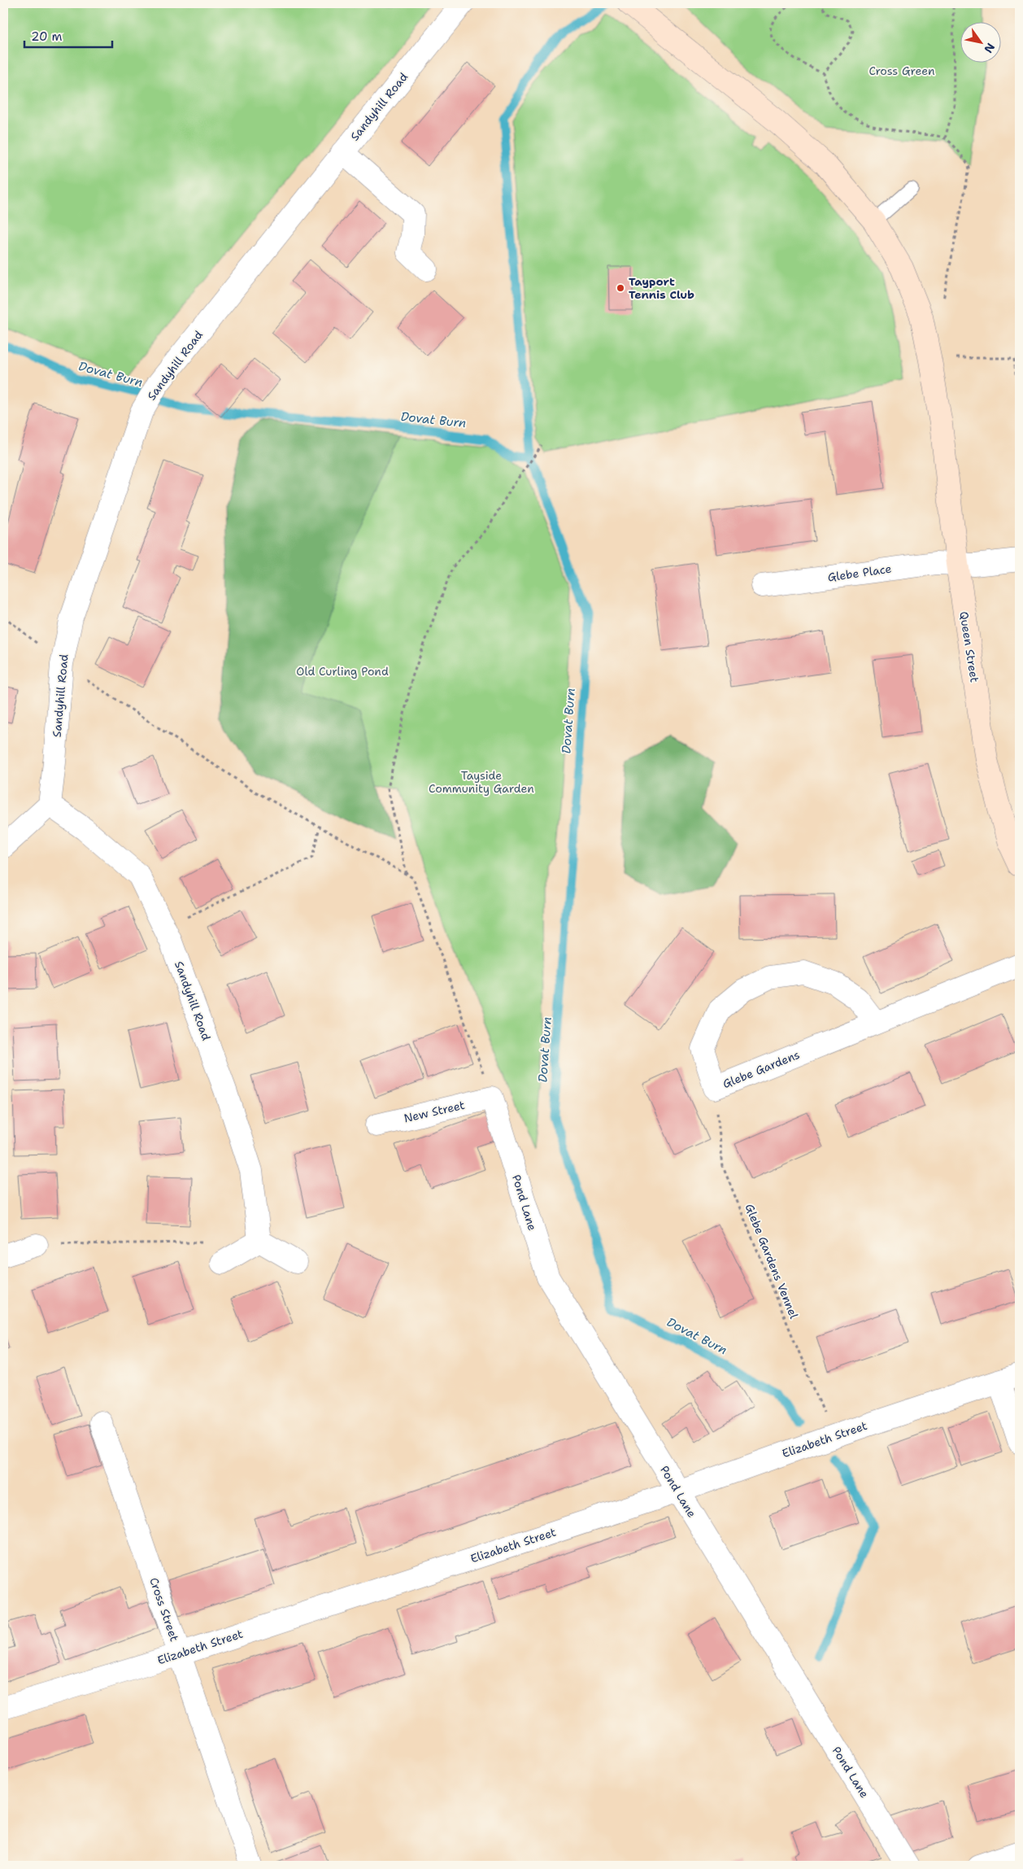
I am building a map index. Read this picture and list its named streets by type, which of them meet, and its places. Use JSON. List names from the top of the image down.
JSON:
{
  "streets": {
    "main road": ["Queen Street"],
    "street": [
      "Sandyhill Road",
      "Glebe Place",
      "Glebe Gardens",
      "New Street",
      "Pond Lane",
      "Elizabeth Street",
      "Cross Street"
    ],
    "path": ["Glebe Gardens Vennel"]
  },
  "crossings": [
    ["Glebe Place", "Queen Street"],
    ["Glebe Gardens", "Glebe Gardens Vennel"],
    ["New Street", "Pond Lane"],
    ["Pond Lane", "Elizabeth Street"],
    ["Glebe Gardens Vennel", "Elizabeth Street"],
    ["Elizabeth Street", "Cross Street"]
  ],
  "water": ["Dovat Burn"],
  "parks": ["Cross Green", "Old Curling Pond", "Tayside Community Garden"],
  "places": ["Tayport Tennis Club"],
  "scale_bar": "20 m",
  "north": "bottom right"
}
